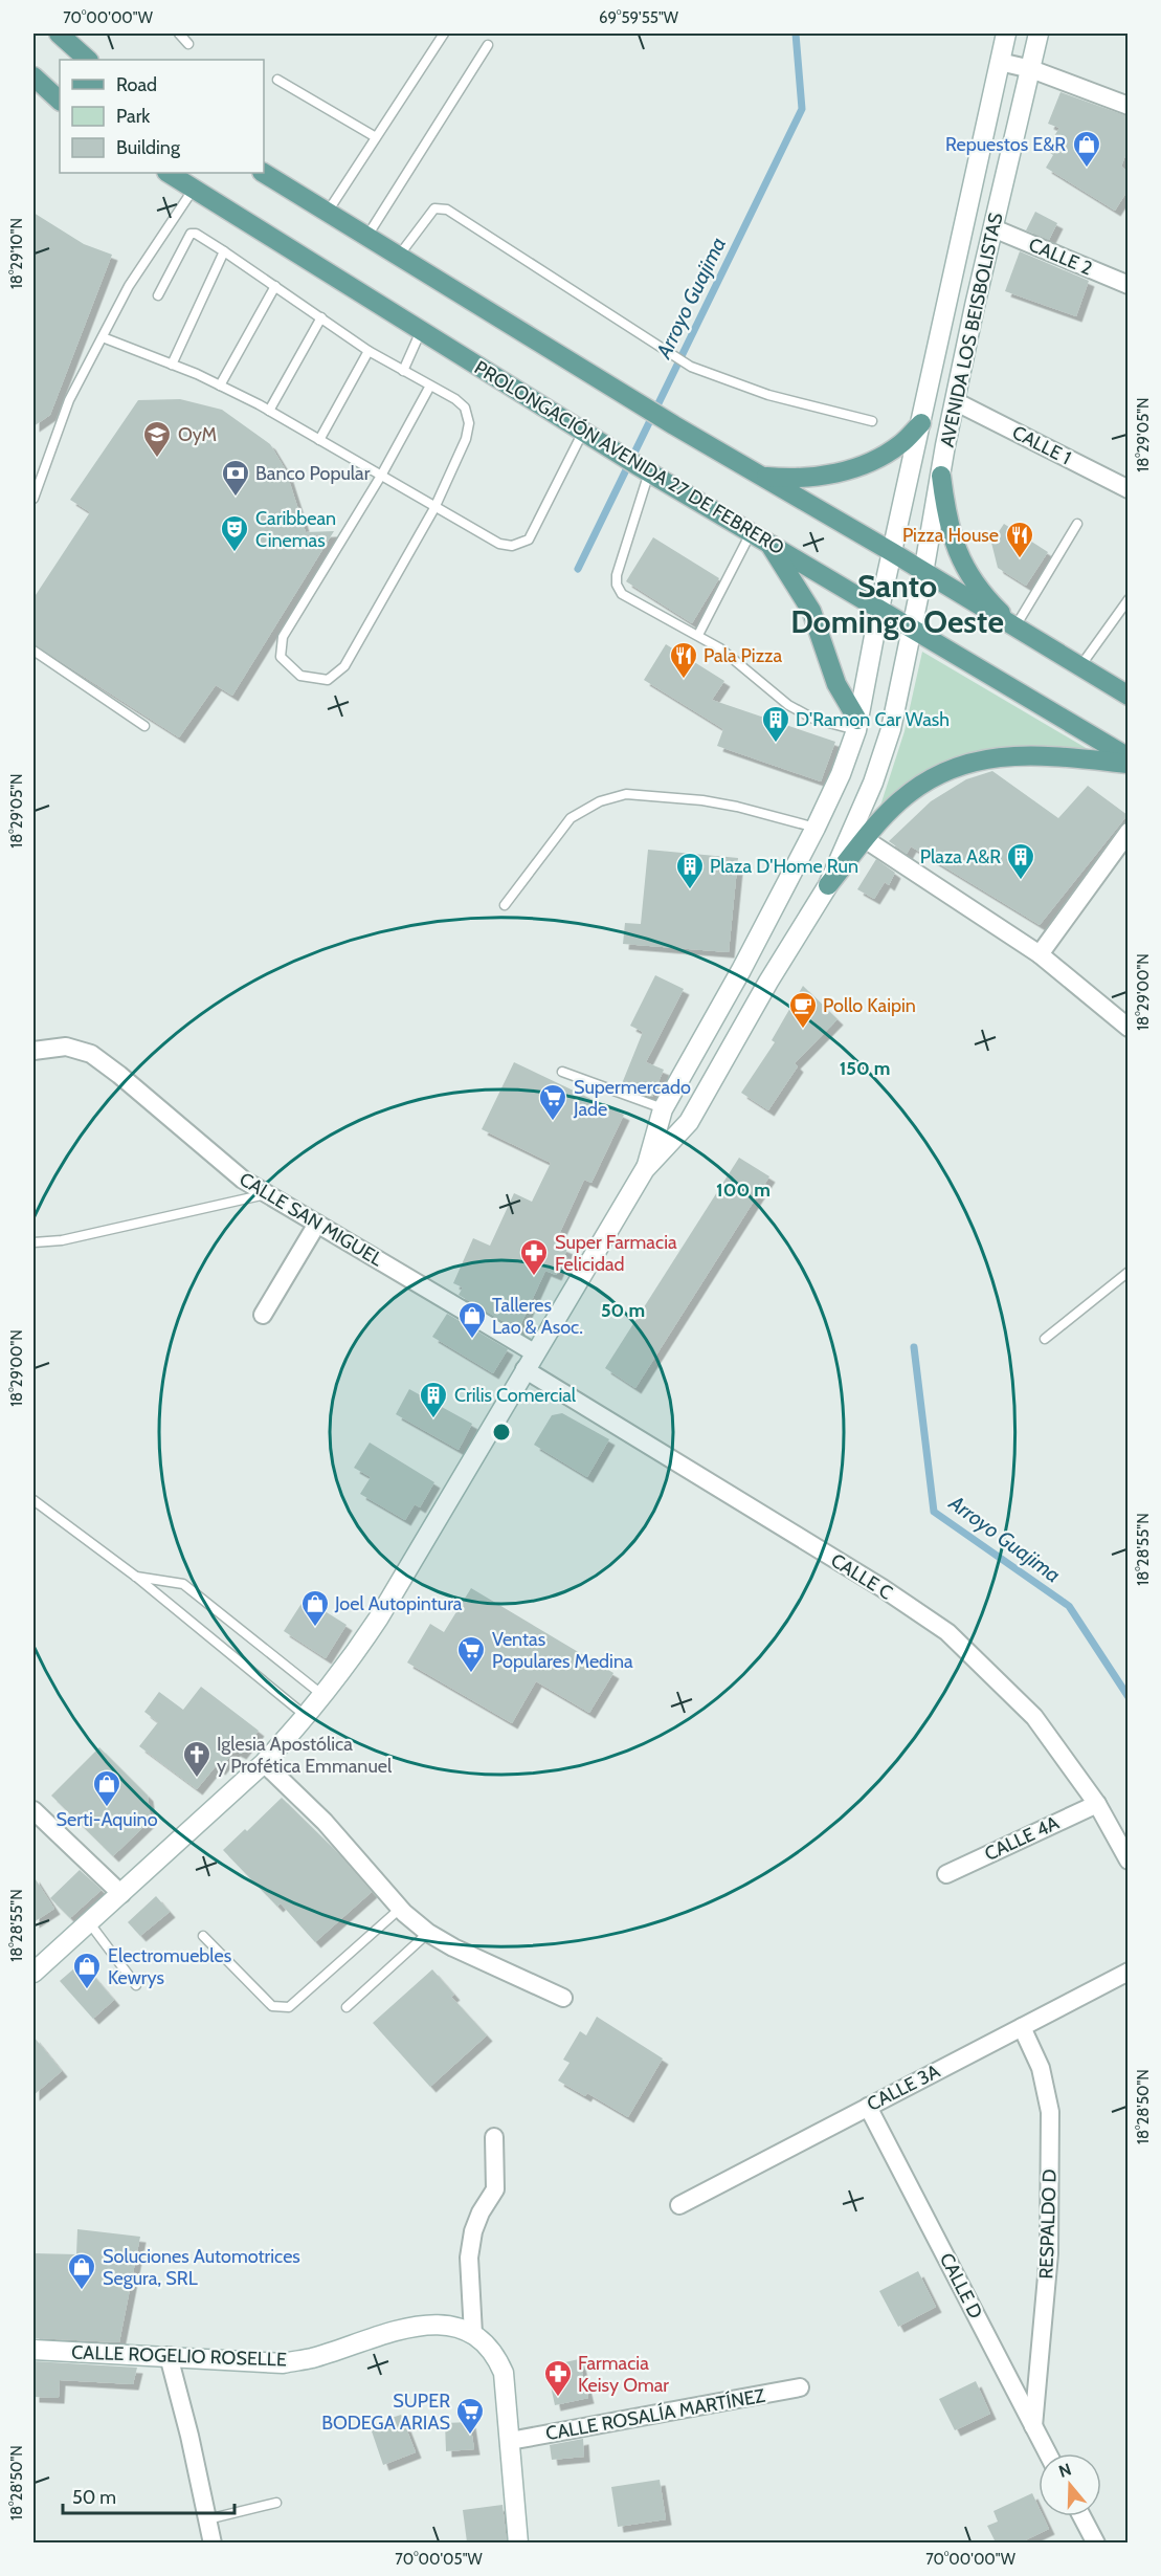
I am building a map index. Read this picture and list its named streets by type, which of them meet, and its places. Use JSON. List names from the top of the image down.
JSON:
{
  "streets": {
    "main road": ["AVENIDA LOS BEISBOLISTAS", "PROLONGACIÓN AVENIDA 27 DE FEBRERO", "CALLE ROGELIO ROSELLE"],
    "street": [
      "CALLE 2",
      "CALLE 1",
      "CALLE SAN MIGUEL",
      "CALLE C",
      "CALLE 4A",
      "CALLE 3A",
      "RESPALDO D",
      "CALLE D",
      "CALLE ROSALÍA MARTÍNEZ"
    ]
  },
  "crossings": [
    ["CALLE 2", "AVENIDA LOS BEISBOLISTAS"],
    ["AVENIDA LOS BEISBOLISTAS", "CALLE 1"],
    ["AVENIDA LOS BEISBOLISTAS", "PROLONGACIÓN AVENIDA 27 DE FEBRERO"],
    ["CALLE SAN MIGUEL", "CALLE C"],
    ["CALLE C", "CALLE 4A"],
    ["CALLE 3A", "RESPALDO D"],
    ["CALLE 3A", "CALLE D"],
    ["RESPALDO D", "CALLE D"],
    ["CALLE ROGELIO ROSELLE", "CALLE ROSALÍA MARTÍNEZ"]
  ],
  "districts": ["Santo Domingo Oeste"],
  "water": ["Arroyo Guajima"],
  "places": {
    "shop": [
      "Repuestos E&R",
      "Talleres Lao & Asoc.",
      "Joel Autopintura",
      "Serti-Aquino",
      "Electromuebles Kewrys",
      "Soluciones Automotrices Segura, SRL"
    ],
    "school or university": ["OyM"],
    "bank": ["Banco Popular"],
    "theatre": ["Caribbean Cinemas"],
    "restaurant": ["Pizza House", "Pala Pizza"],
    "building": [
      "D'Ramon Car Wash",
      "Plaza A&R",
      "Plaza D'Home Run",
      "Crilis Comercial"
    ],
    "cafe": ["Pollo Kaipin"],
    "supermarket": ["Supermercado Jade", "Ventas Populares Medina", "SUPER BODEGA ARIAS"],
    "pharmacy": ["Super Farmacia Felicidad", "Farmacia Keisy Omar"],
    "church": ["Iglesia Apostólica y Profética Emmanuel"]
  },
  "legend": ["Road", "Park", "Building"],
  "scale_bar": "50 m",
  "north": "top",
  "coordinates": [
    "70°00'00\"W",
    "69°59'55\"W",
    "18°29'10\"N",
    "18°29'05\"N",
    "18°29'00\"N",
    "18°28'55\"N",
    "18°28'50\"N",
    "70°00'05\"W"
  ],
  "rings": ["150 m", "100 m", "50 m"]
}
